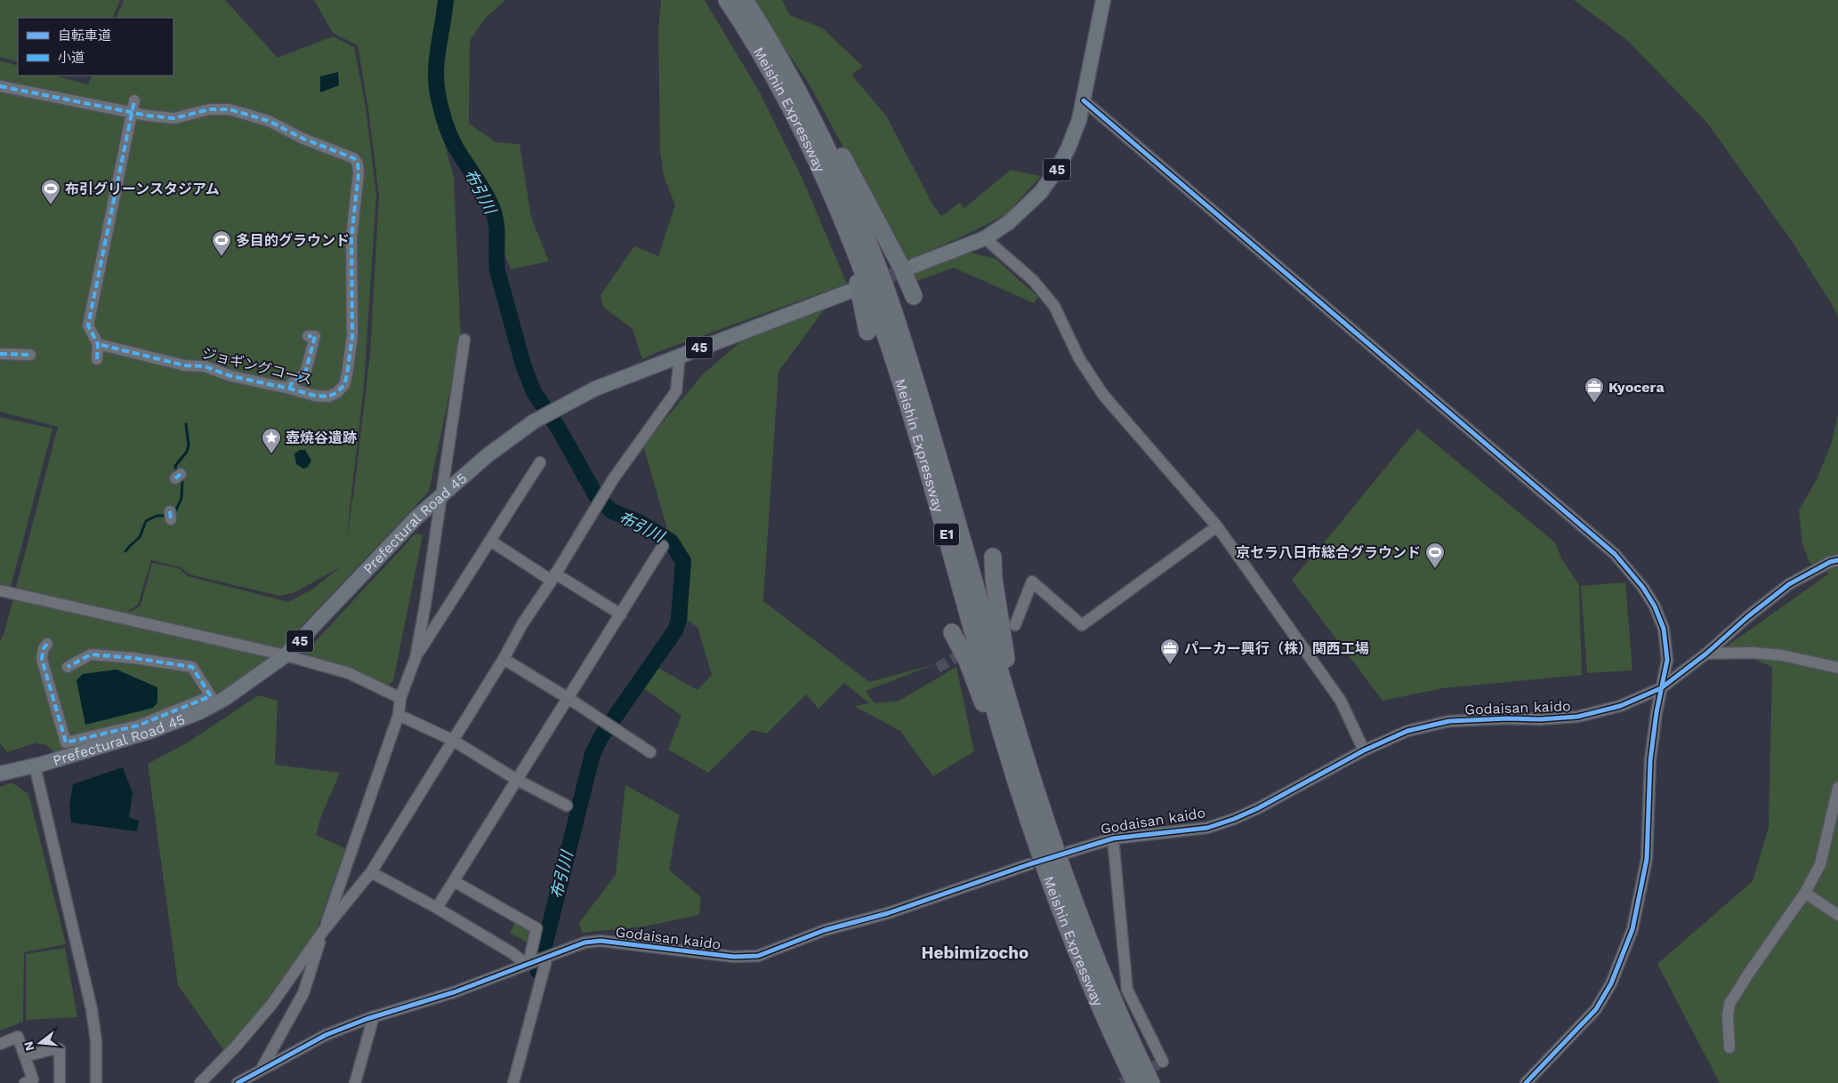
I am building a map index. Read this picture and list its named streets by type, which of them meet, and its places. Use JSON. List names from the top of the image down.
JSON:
{
  "streets": {
    "highway": ["Meishin Expressway", "E1"],
    "main road": ["45", "Prefectural Road 45"],
    "street": ["ジョギングコース", "Godaisan kaido"]
  },
  "districts": ["Hebimizocho"],
  "water": ["布引川"],
  "places": {
    "sports": ["布引グリーンスタジアム", "多目的グラウンド", "京セラ八日市総合グラウンド"],
    "office": ["Kyocera", "パーカー興行（株）関西工場"],
    "place": ["壺焼谷遺跡"]
  },
  "legend": ["自転車道", "小道"],
  "north": "left"
}
